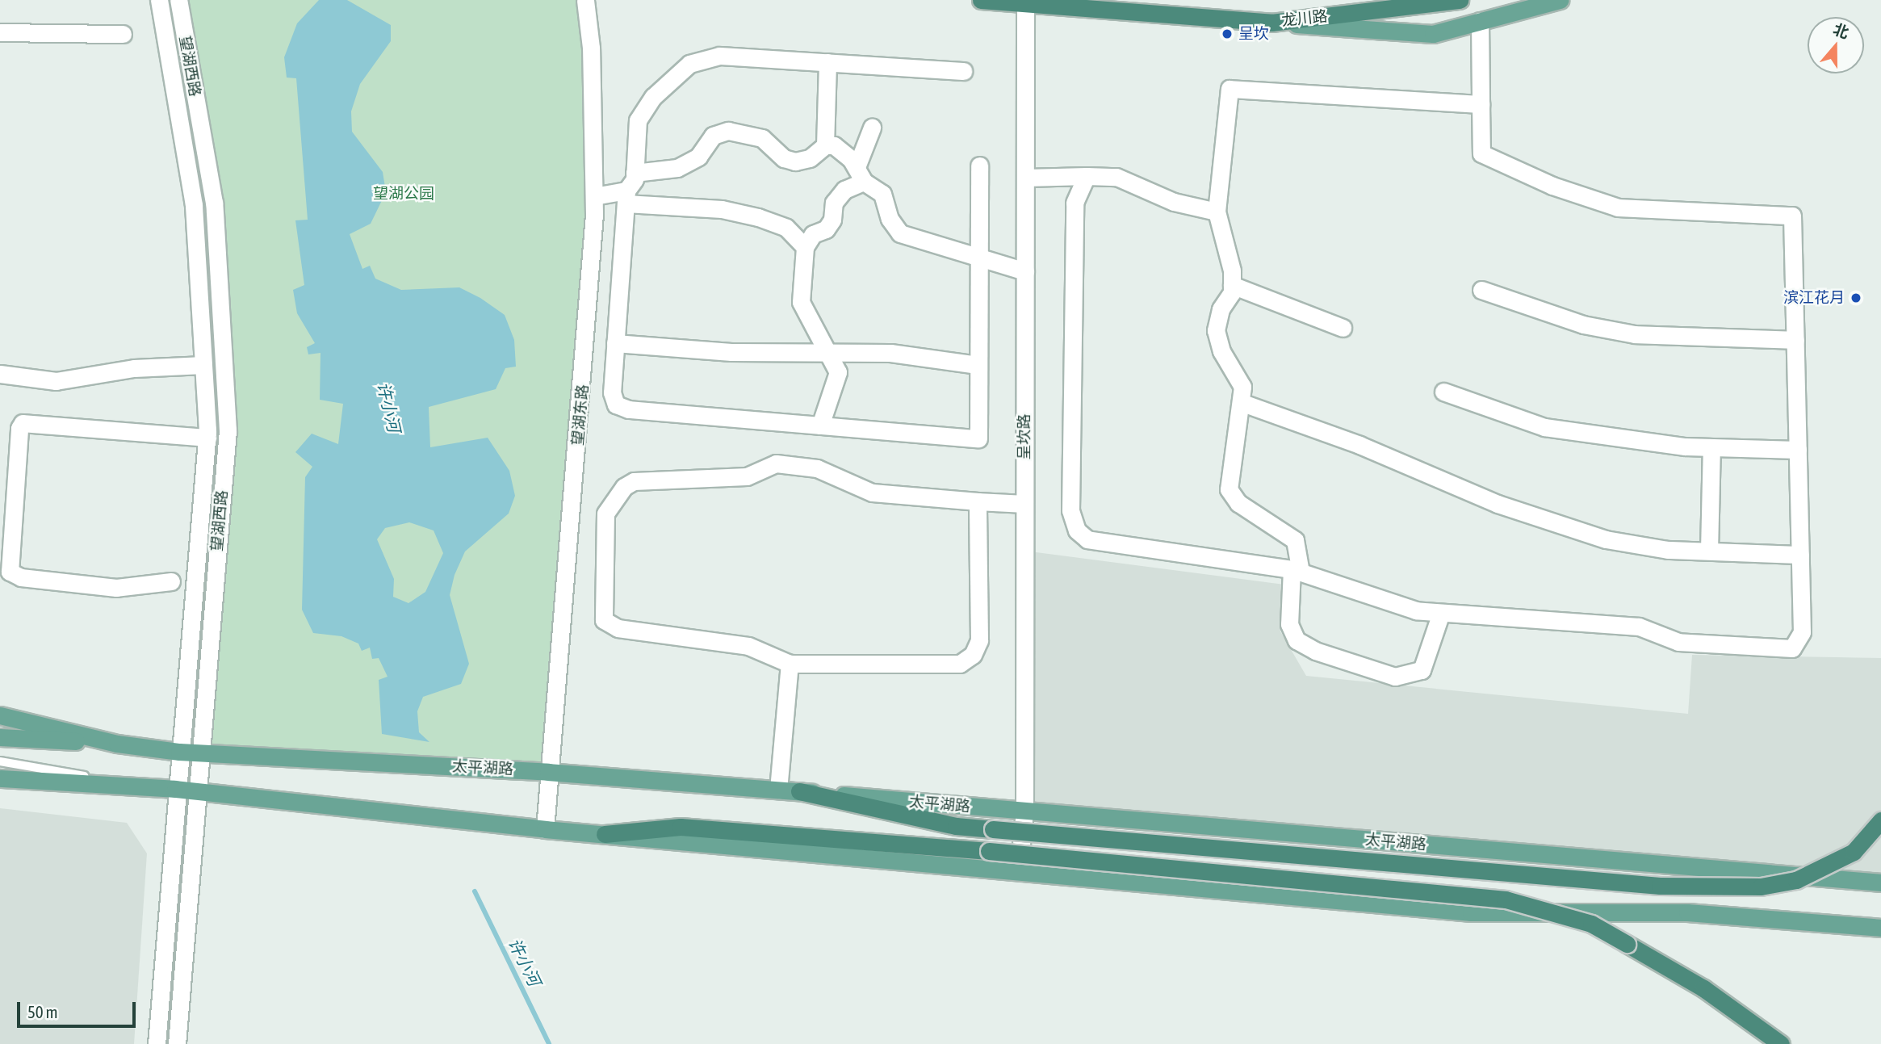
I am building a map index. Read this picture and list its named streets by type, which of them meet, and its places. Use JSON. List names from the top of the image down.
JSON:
{
  "streets": {
    "highway": ["龙川路"],
    "main road": ["太平湖路"],
    "street": ["望湖西路", "望湖东路", "呈坎路"]
  },
  "crossings": [
    ["龙川路", "呈坎路"],
    ["望湖西路", "太平湖路"],
    ["望湖东路", "太平湖路"],
    ["呈坎路", "太平湖路"]
  ],
  "water": ["许小河"],
  "parks": ["望湖公园"],
  "places": ["呈坎", "滨江花月"],
  "scale_bar": "50 m",
  "north": "top"
}
